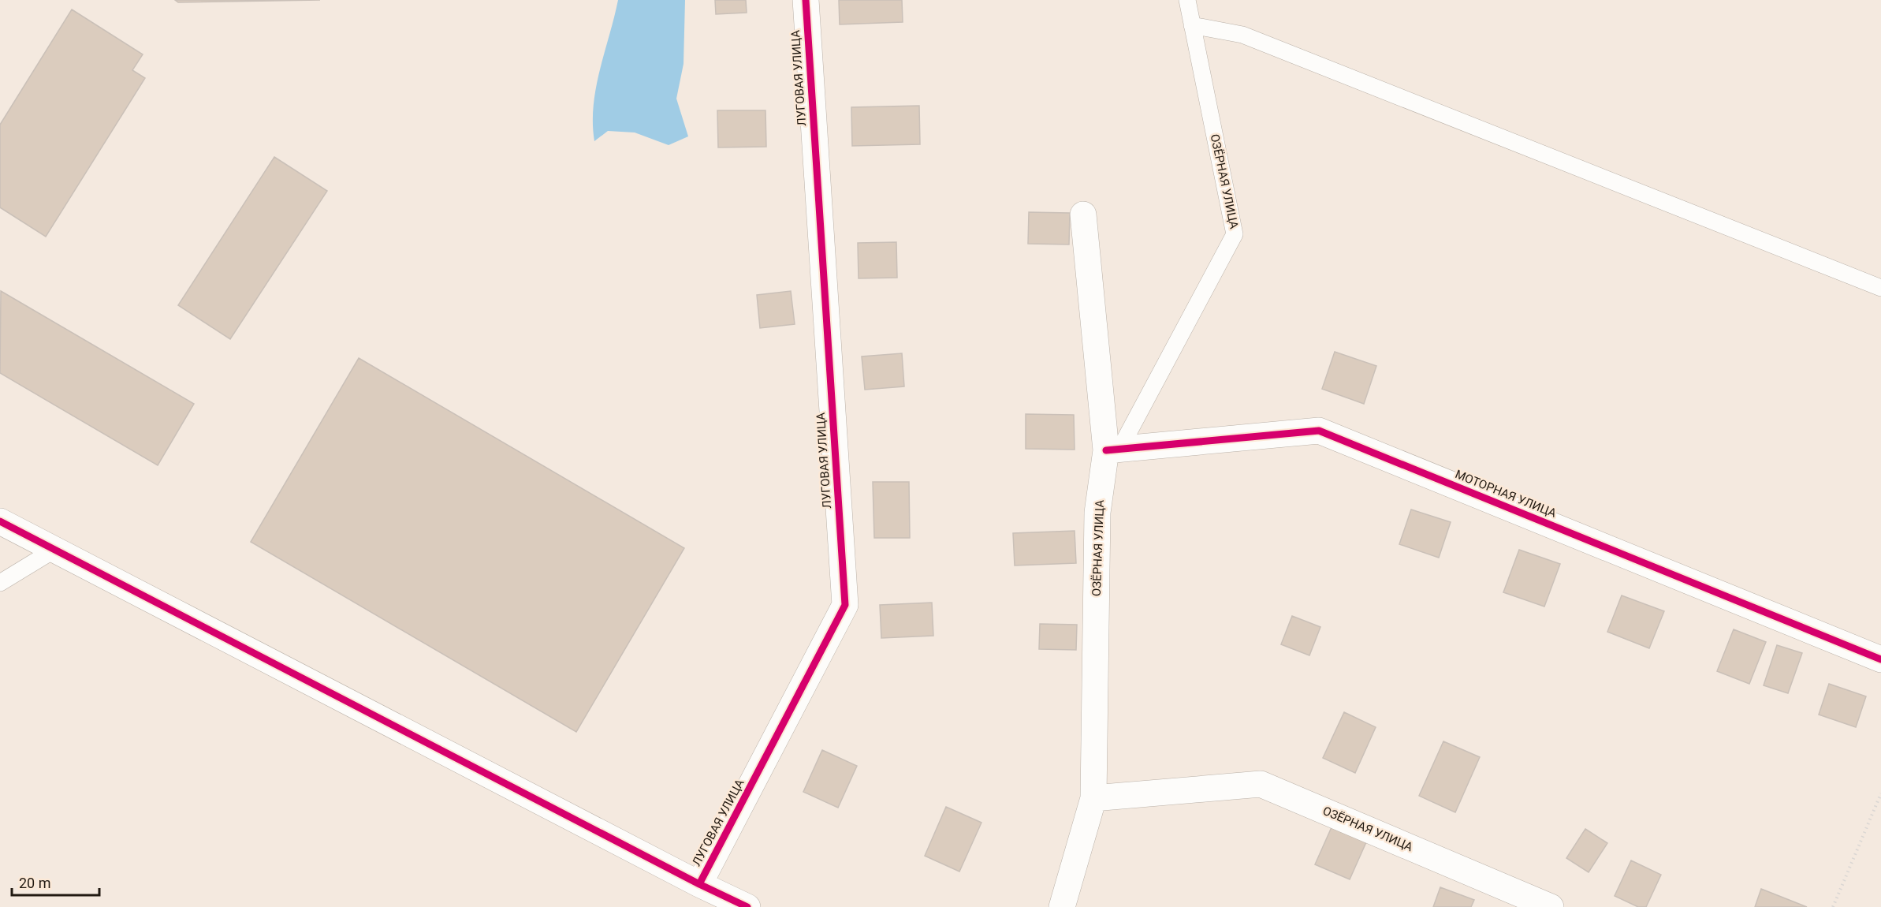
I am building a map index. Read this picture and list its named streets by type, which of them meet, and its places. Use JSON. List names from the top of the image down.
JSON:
{
  "streets": {
    "street": ["ЛУГОВАЯ УЛИЦА", "ОЗЁРНАЯ УЛИЦА", "МОТОРНАЯ УЛИЦА"]
  },
  "crossings": [
    ["ОЗЁРНАЯ УЛИЦА", "МОТОРНАЯ УЛИЦА"]
  ],
  "scale_bar": "20 m"
}
